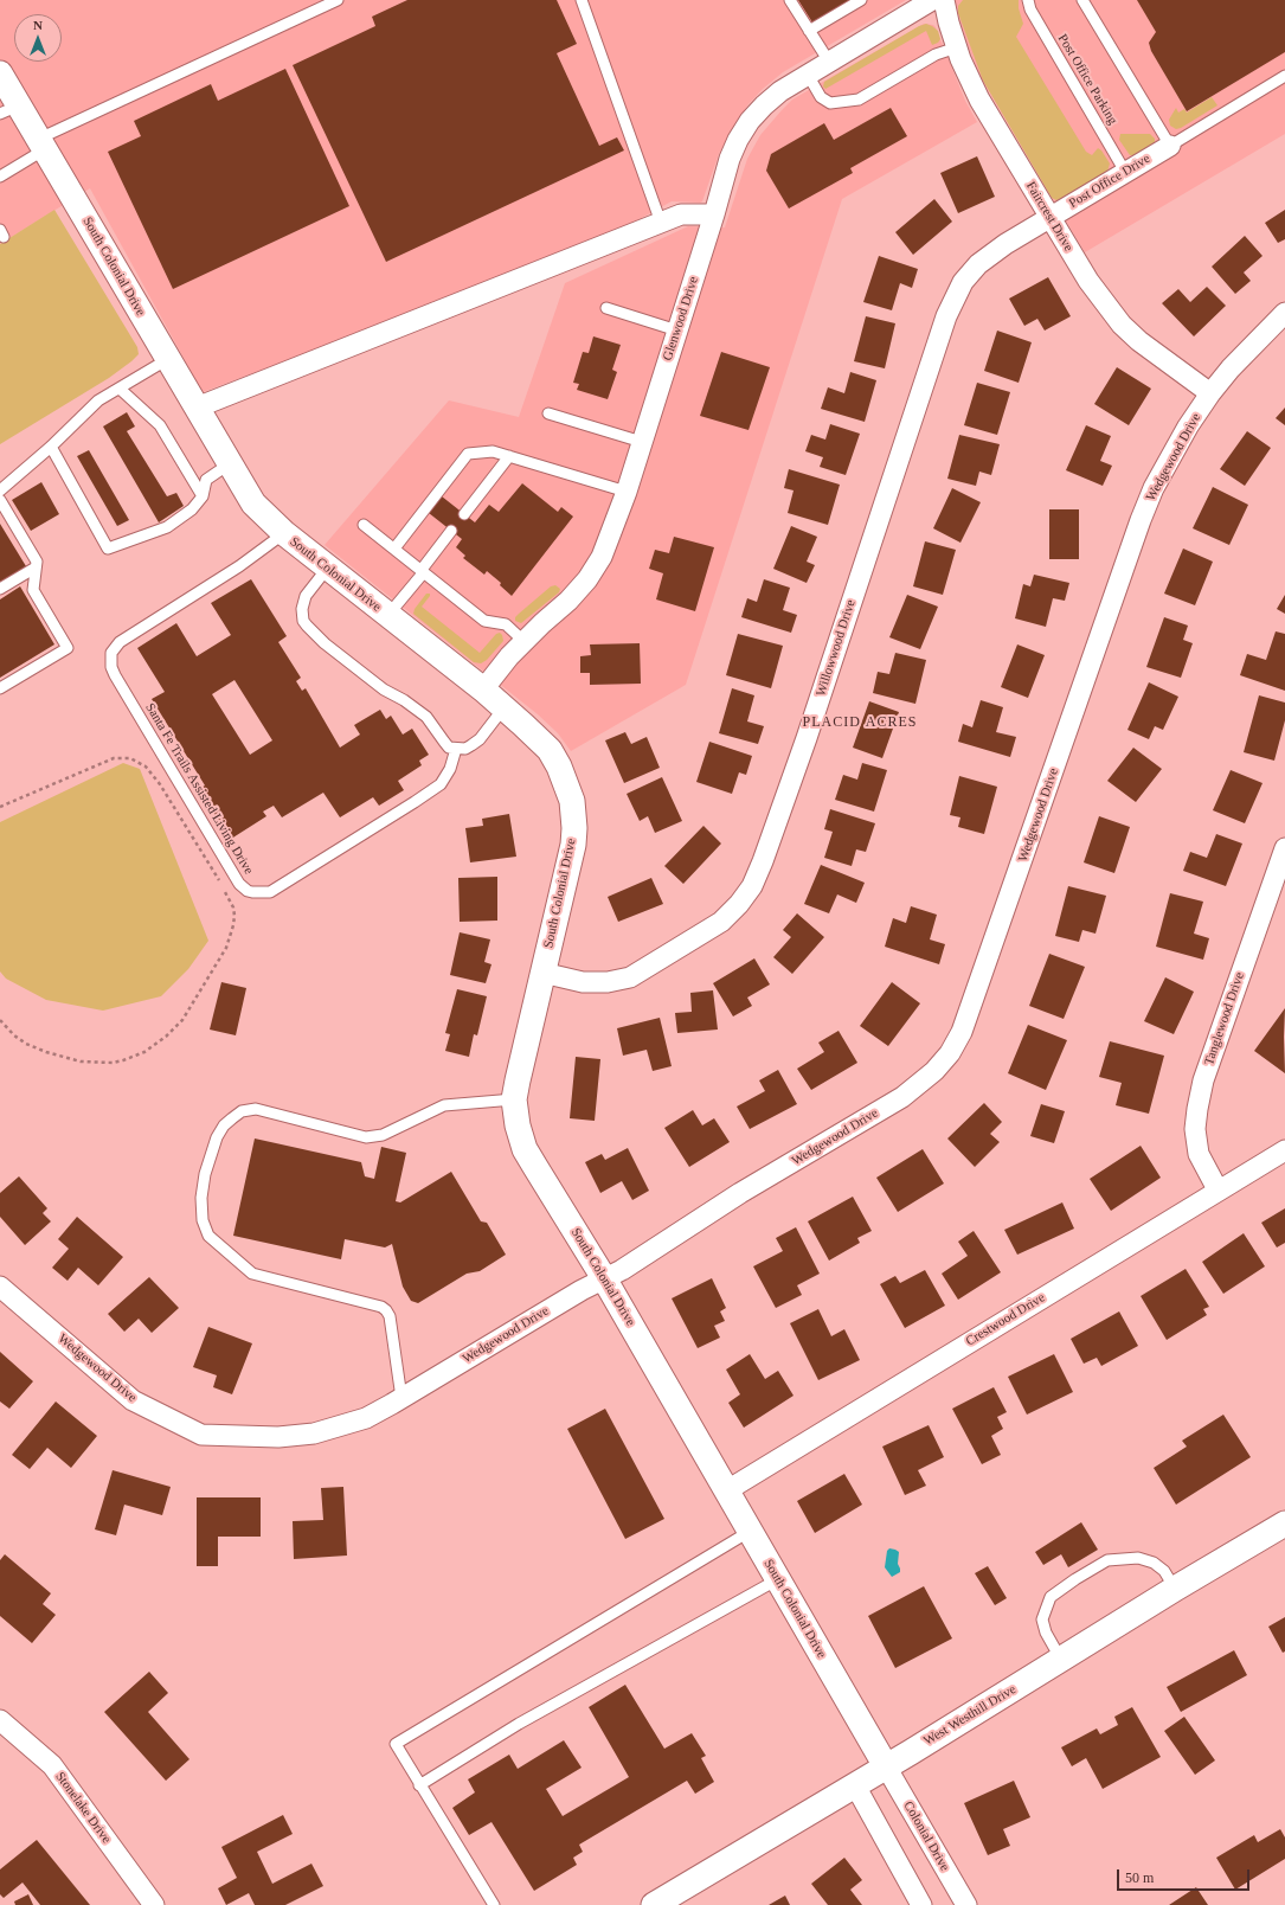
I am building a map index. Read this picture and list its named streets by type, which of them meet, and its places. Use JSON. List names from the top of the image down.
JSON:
{
  "streets": {
    "street": [
      "Post Office Drive",
      "Faircrest Drive",
      "South Colonial Drive",
      "Glenwood Drive",
      "Wedgewood Drive",
      "Willowwood Drive",
      "Tanglewood Drive",
      "Crestwood Drive",
      "West Westhill Drive",
      "Stonelake Drive",
      "Colonial Drive"
    ],
    "lane": ["Post Office Parking", "Santa Fe Trails Assisted Living Drive"]
  },
  "crossings": [
    ["Post Office Parking", "Post Office Drive"],
    ["Post Office Drive", "Faircrest Drive"],
    ["Post Office Drive", "Willowwood Drive"],
    ["Faircrest Drive", "Wedgewood Drive"],
    ["Faircrest Drive", "Willowwood Drive"],
    ["South Colonial Drive", "Glenwood Drive"],
    ["South Colonial Drive", "Wedgewood Drive"],
    ["South Colonial Drive", "Willowwood Drive"],
    ["South Colonial Drive", "Santa Fe Trails Assisted Living Drive"],
    ["South Colonial Drive", "Crestwood Drive"],
    ["South Colonial Drive", "West Westhill Drive"],
    ["South Colonial Drive", "Colonial Drive"],
    ["Tanglewood Drive", "Crestwood Drive"],
    ["West Westhill Drive", "Colonial Drive"]
  ],
  "districts": ["PLACID ACRES"],
  "scale_bar": "50 m",
  "north": "top"
}
